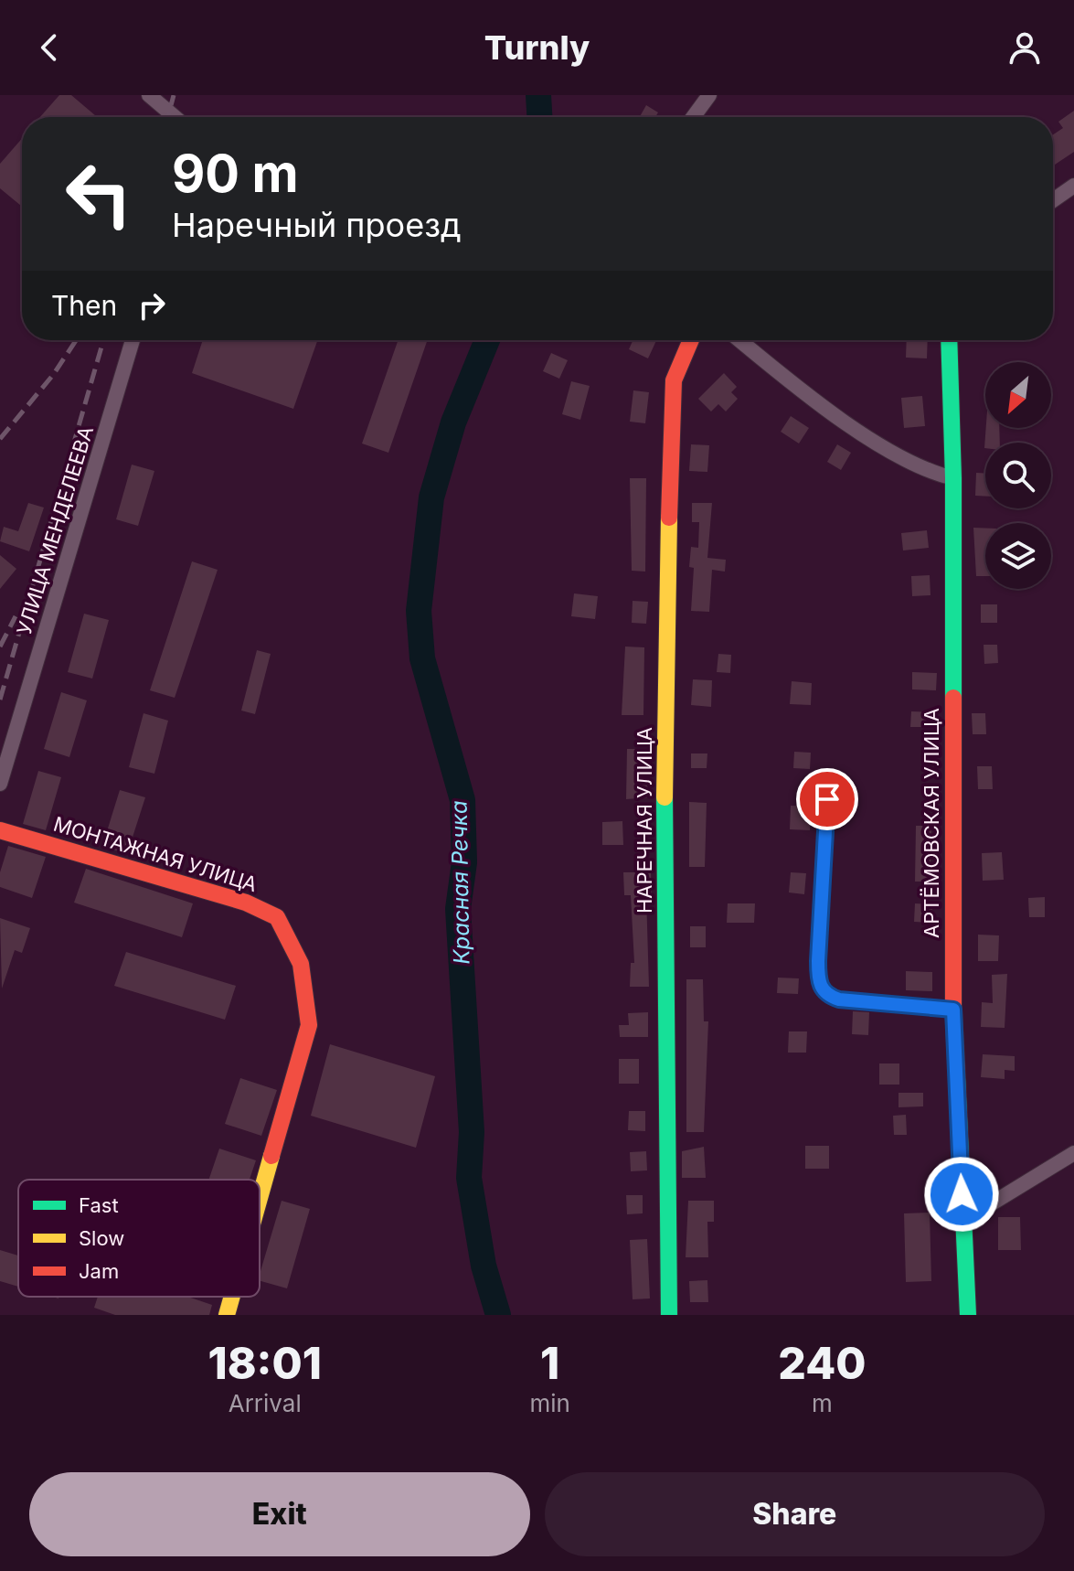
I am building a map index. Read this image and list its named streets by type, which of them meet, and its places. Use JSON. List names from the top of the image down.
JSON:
{
  "streets": {
    "street": [
      "УЛИЦА МЕНДЕЛЕЕВА",
      "НАРЕЧНАЯ УЛИЦА",
      "АРТЁМОВСКАЯ УЛИЦА",
      "МОНТАЖНАЯ УЛИЦА"
    ]
  },
  "water": ["Красная Речка"],
  "legend": ["Fast", "Slow", "Jam"],
  "north": "bottom left",
  "page": {
    "header": "Turnly",
    "turn": ["90 m", "Наречный проезд"],
    "then": "Then",
    "eta": [
      "18:01",
      "Arrival",
      "1",
      "min",
      "240",
      "m"
    ],
    "buttons": ["Exit", "Share"]
  }
}
